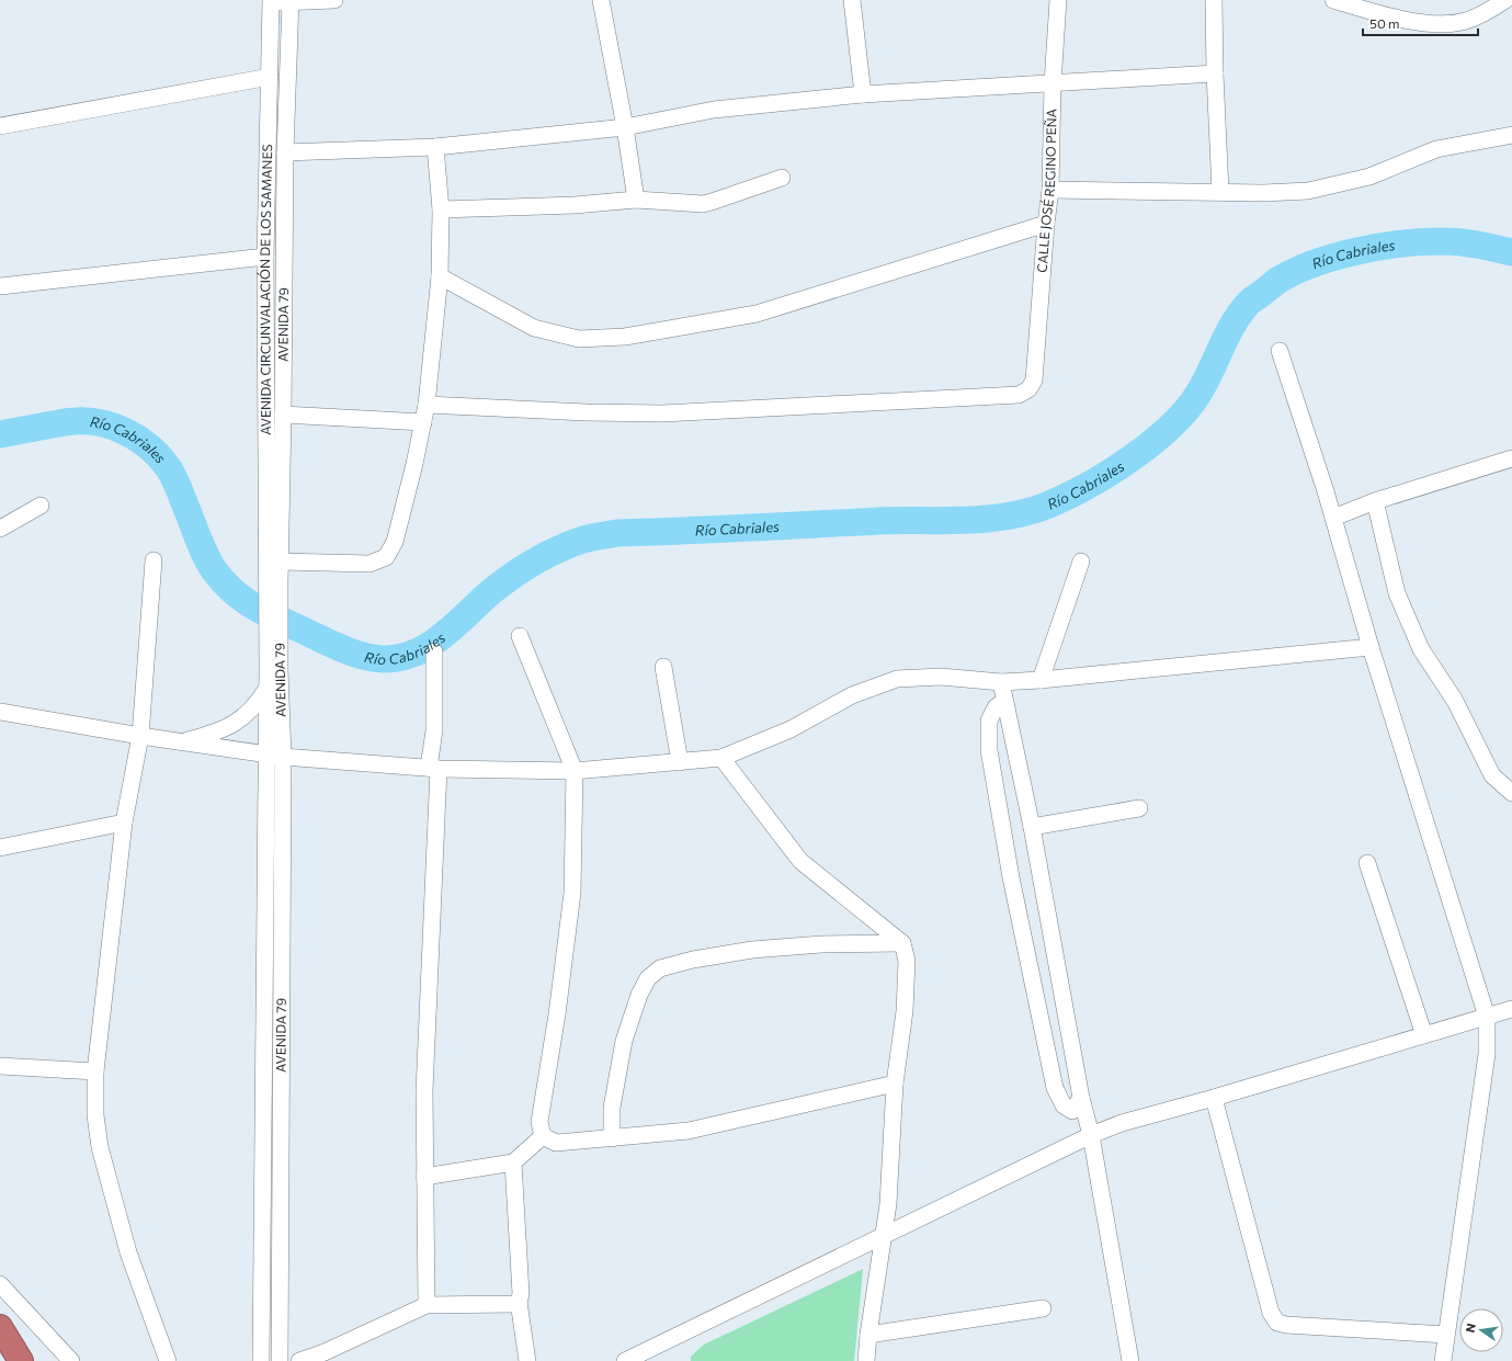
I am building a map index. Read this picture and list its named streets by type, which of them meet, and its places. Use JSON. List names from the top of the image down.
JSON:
{
  "streets": {
    "street": ["CALLE JOSÉ REGINO PEÑA", "AVENIDA CIRCUNVALACIÓN DE LOS SAMANES", "AVENIDA 79"]
  },
  "crossings": [
    ["AVENIDA CIRCUNVALACIÓN DE LOS SAMANES", "AVENIDA 79"]
  ],
  "water": ["Río Cabriales"],
  "scale_bar": "50 m",
  "north": "left"
}
